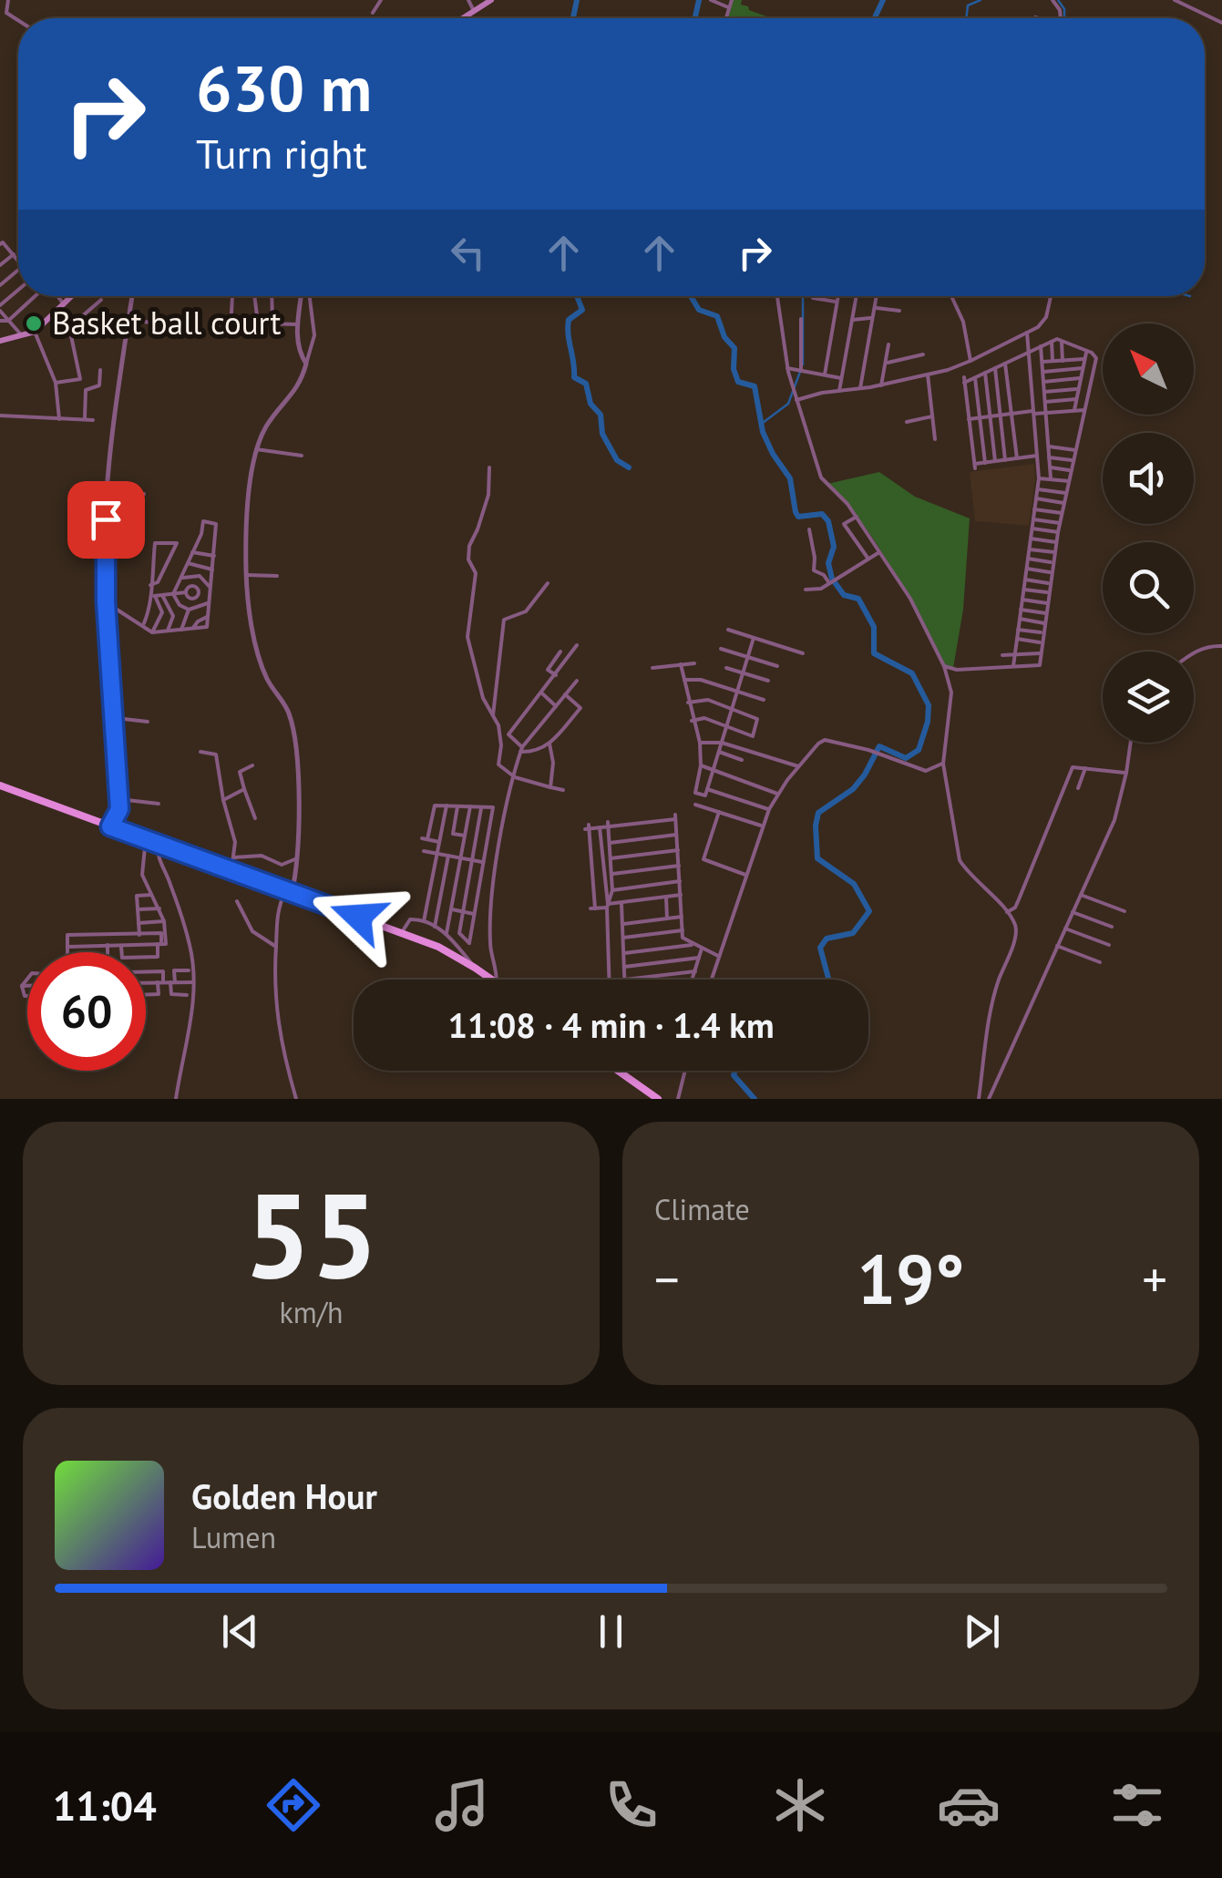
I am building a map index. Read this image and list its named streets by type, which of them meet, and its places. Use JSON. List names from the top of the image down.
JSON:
{
  "places": ["Basket ball court"],
  "north": "top left",
  "page": {
    "turn": ["630 m", "Turn right"],
    "limit": "60",
    "trip": "11:08 · 4 min · 1.4 km",
    "tile": [
      ["55", "km/h"],
      "Climate"
    ],
    "heat": ["−", "19°", "+"],
    "song": ["Golden Hour", "Lumen"],
    "tabs": "11:04"
  }
}
